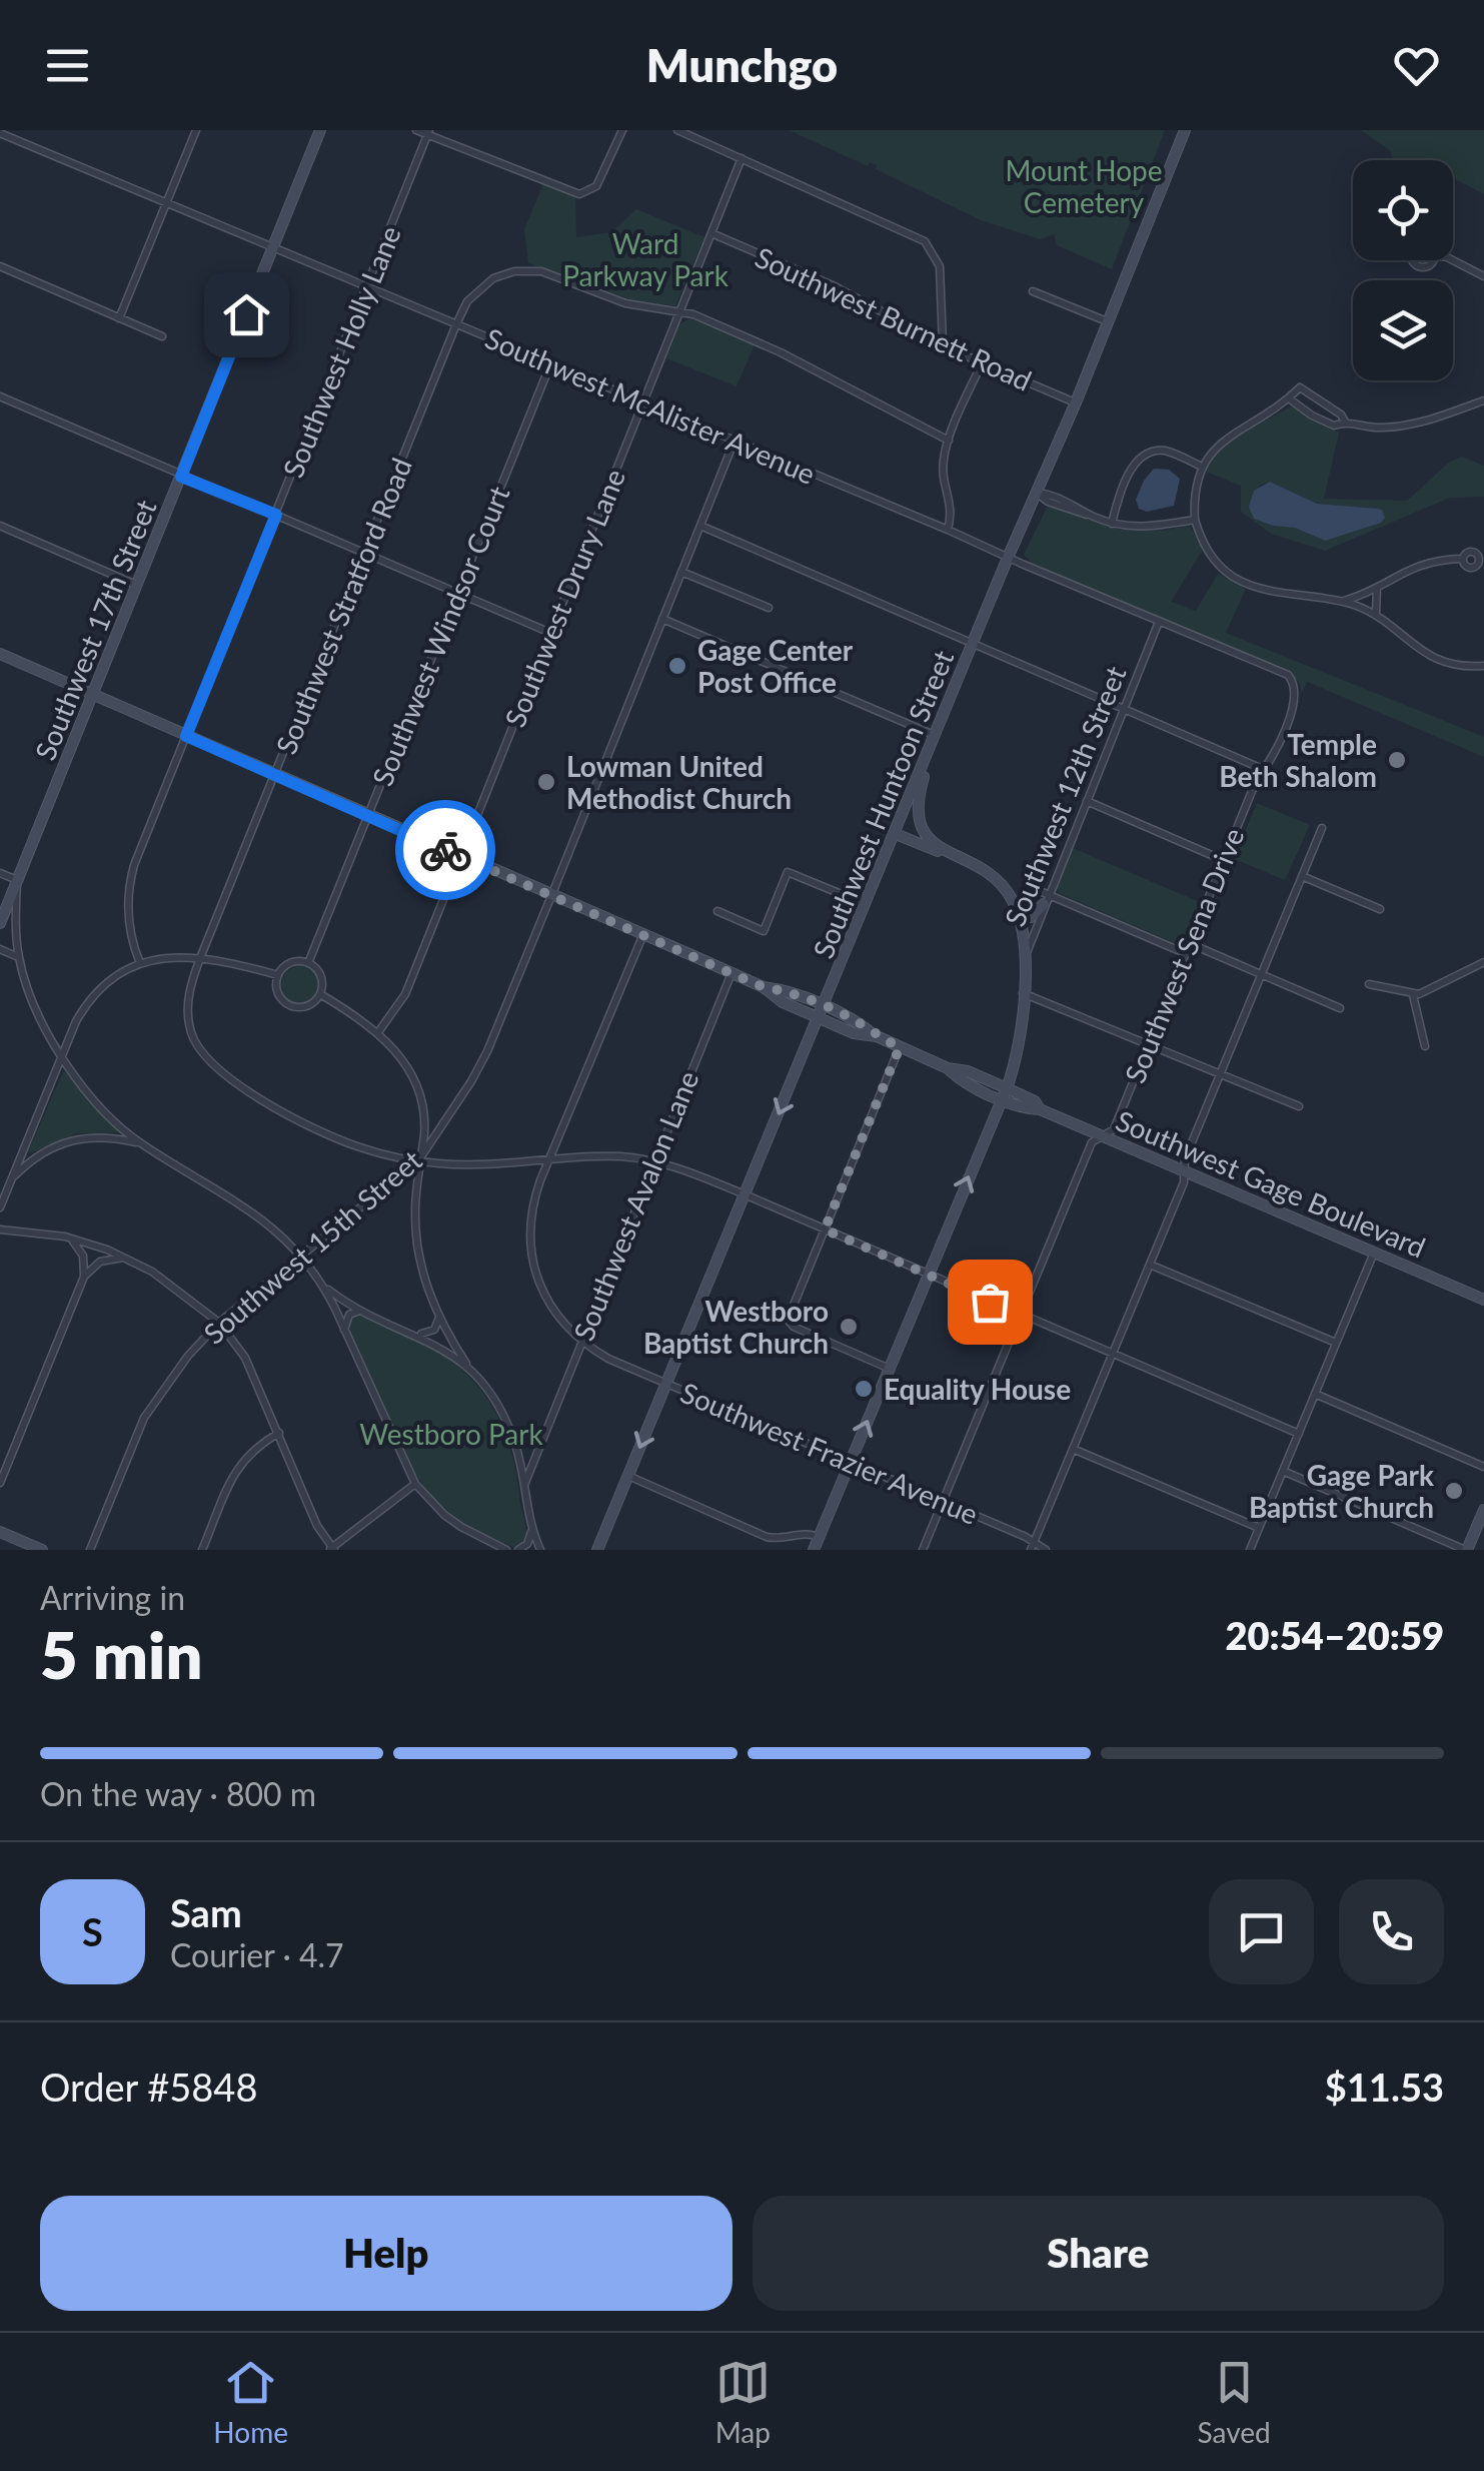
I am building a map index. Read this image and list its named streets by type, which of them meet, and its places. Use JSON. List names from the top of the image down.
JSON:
{
  "streets": {
    "main road": [
      "Southwest 17th Street",
      "Southwest 12th Street",
      "Southwest Huntoon Street",
      "Southwest Gage Boulevard"
    ],
    "street": [
      "Southwest Burnett Road",
      "Southwest Holly Lane",
      "Southwest McAlister Avenue",
      "Southwest Drury Lane",
      "Southwest Stratford Road",
      "Southwest Windsor Court",
      "Southwest Sena Drive",
      "Southwest Avalon Lane",
      "Southwest 15th Street",
      "Southwest Frazier Avenue"
    ]
  },
  "crossings": [
    ["Southwest Burnett Road", "Southwest Drury Lane"],
    ["Southwest Burnett Road", "Southwest Huntoon Street"],
    ["Southwest Holly Lane", "Southwest McAlister Avenue"],
    ["Southwest Holly Lane", "Southwest Gage Boulevard"],
    ["Southwest McAlister Avenue", "Southwest Drury Lane"],
    ["Southwest McAlister Avenue", "Southwest Stratford Road"],
    ["Southwest McAlister Avenue", "Southwest 17th Street"],
    ["Southwest McAlister Avenue", "Southwest Windsor Court"],
    ["Southwest McAlister Avenue", "Southwest 12th Street"],
    ["Southwest McAlister Avenue", "Southwest Huntoon Street"],
    ["Southwest McAlister Avenue", "Southwest Sena Drive"],
    ["Southwest McAlister Avenue", "Southwest 15th Street"],
    ["Southwest Drury Lane", "Southwest Stratford Road"],
    ["Southwest Drury Lane", "Southwest Gage Boulevard"],
    ["Southwest Stratford Road", "Southwest 12th Street"],
    ["Southwest Stratford Road", "Southwest Huntoon Street"],
    ["Southwest Stratford Road", "Southwest Sena Drive"],
    ["Southwest Stratford Road", "Southwest Gage Boulevard"],
    ["Southwest Stratford Road", "Southwest Avalon Lane"],
    ["Southwest Stratford Road", "Southwest 15th Street"],
    ["Southwest 17th Street", "Southwest Gage Boulevard"],
    ["Southwest Windsor Court", "Southwest Gage Boulevard"],
    ["Southwest 12th Street", "Southwest Gage Boulevard"],
    ["Southwest 12th Street", "Southwest Frazier Avenue"],
    ["Southwest Huntoon Street", "Southwest Gage Boulevard"],
    ["Southwest Huntoon Street", "Southwest Frazier Avenue"],
    ["Southwest Sena Drive", "Southwest Gage Boulevard"],
    ["Southwest Sena Drive", "Southwest Frazier Avenue"],
    ["Southwest Gage Boulevard", "Southwest Avalon Lane"],
    ["Southwest Gage Boulevard", "Southwest 15th Street"],
    ["Southwest Avalon Lane", "Southwest Frazier Avenue"]
  ],
  "parks": ["Mount Hope Cemetery", "Ward Parkway Park", "Westboro Park"],
  "places": [
    "Gage Center Post Office",
    "Temple Beth Shalom",
    "Lowman United Methodist Church",
    "Westboro Baptist Church",
    "Equality House",
    "Gage Park Baptist Church"
  ],
  "page": {
    "header": "Munchgo",
    "heading": ["5 min", "Arriving in", "20:54–20:59"],
    "panel": [
      "Sam",
      "Courier · 4.7",
      "Order #5848",
      "$11.53"
    ],
    "bar": "On the way · 800 m",
    "round": "S",
    "buttons": ["Help", "Share"],
    "tabs": ["Home", "Map", "Saved"]
  }
}
